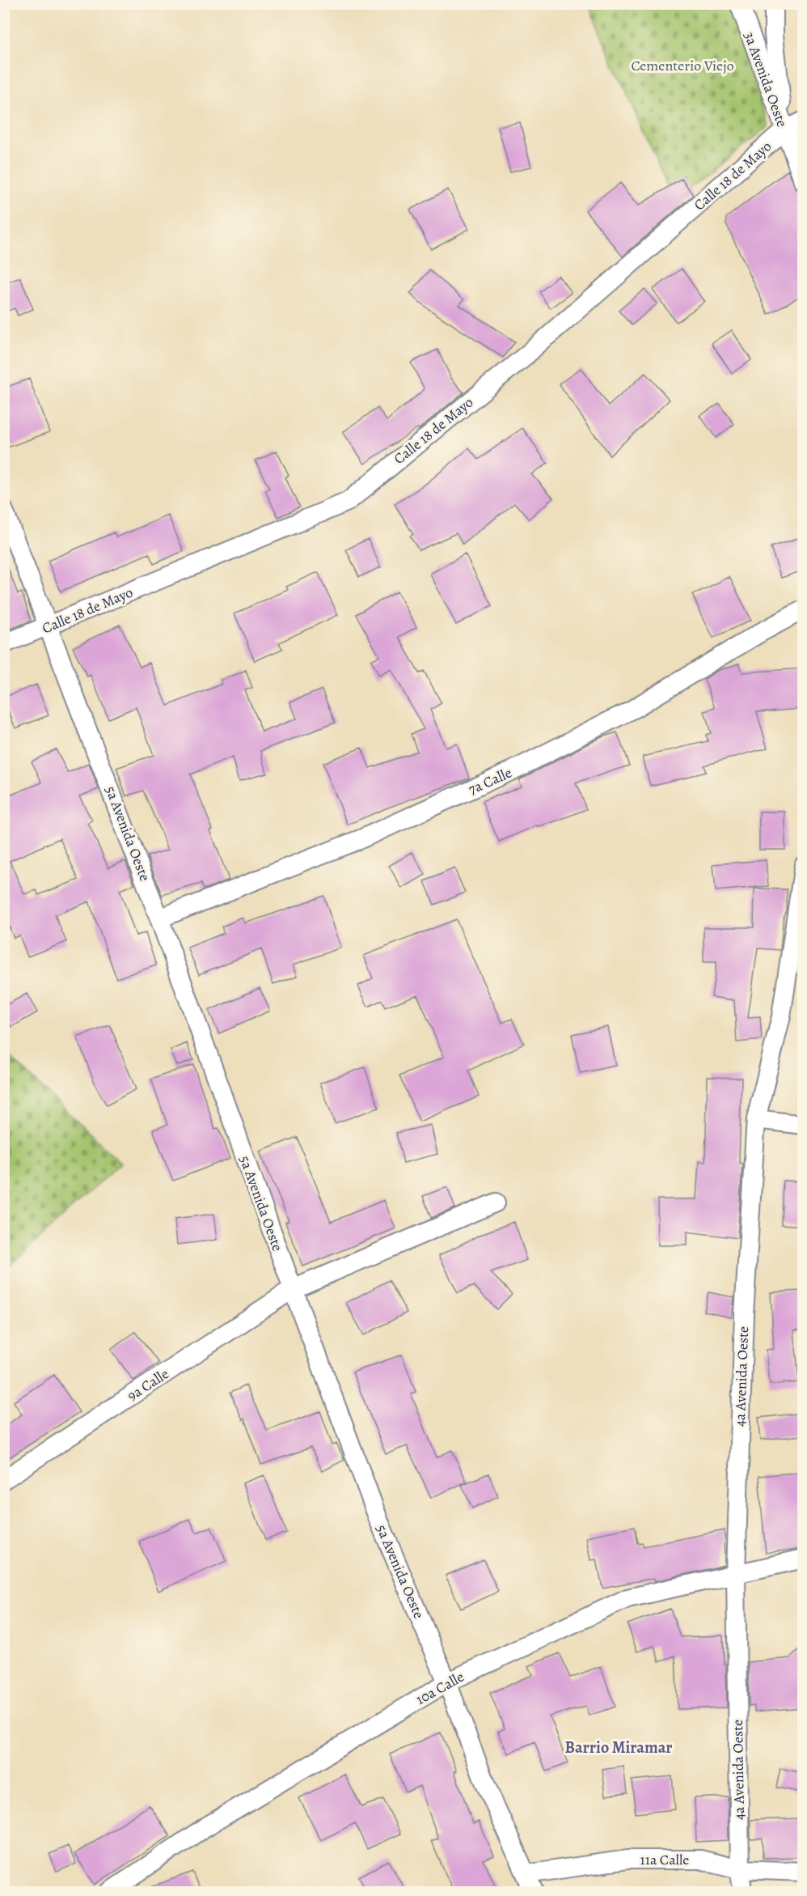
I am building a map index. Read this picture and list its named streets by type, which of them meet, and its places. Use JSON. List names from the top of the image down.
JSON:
{
  "streets": {
    "street": [
      "3a Avenida Oeste",
      "Calle 18 de Mayo",
      "7a Calle",
      "5a Avenida Oeste",
      "4a Avenida Oeste",
      "9a Calle",
      "10a Calle",
      "11a Calle"
    ]
  },
  "crossings": [
    ["3a Avenida Oeste", "Calle 18 de Mayo"],
    ["Calle 18 de Mayo", "5a Avenida Oeste"],
    ["7a Calle", "5a Avenida Oeste"],
    ["5a Avenida Oeste", "9a Calle"],
    ["5a Avenida Oeste", "10a Calle"],
    ["5a Avenida Oeste", "11a Calle"],
    ["4a Avenida Oeste", "10a Calle"],
    ["4a Avenida Oeste", "11a Calle"]
  ],
  "districts": ["Barrio Miramar"],
  "parks": ["Cementerio Viejo"]
}
